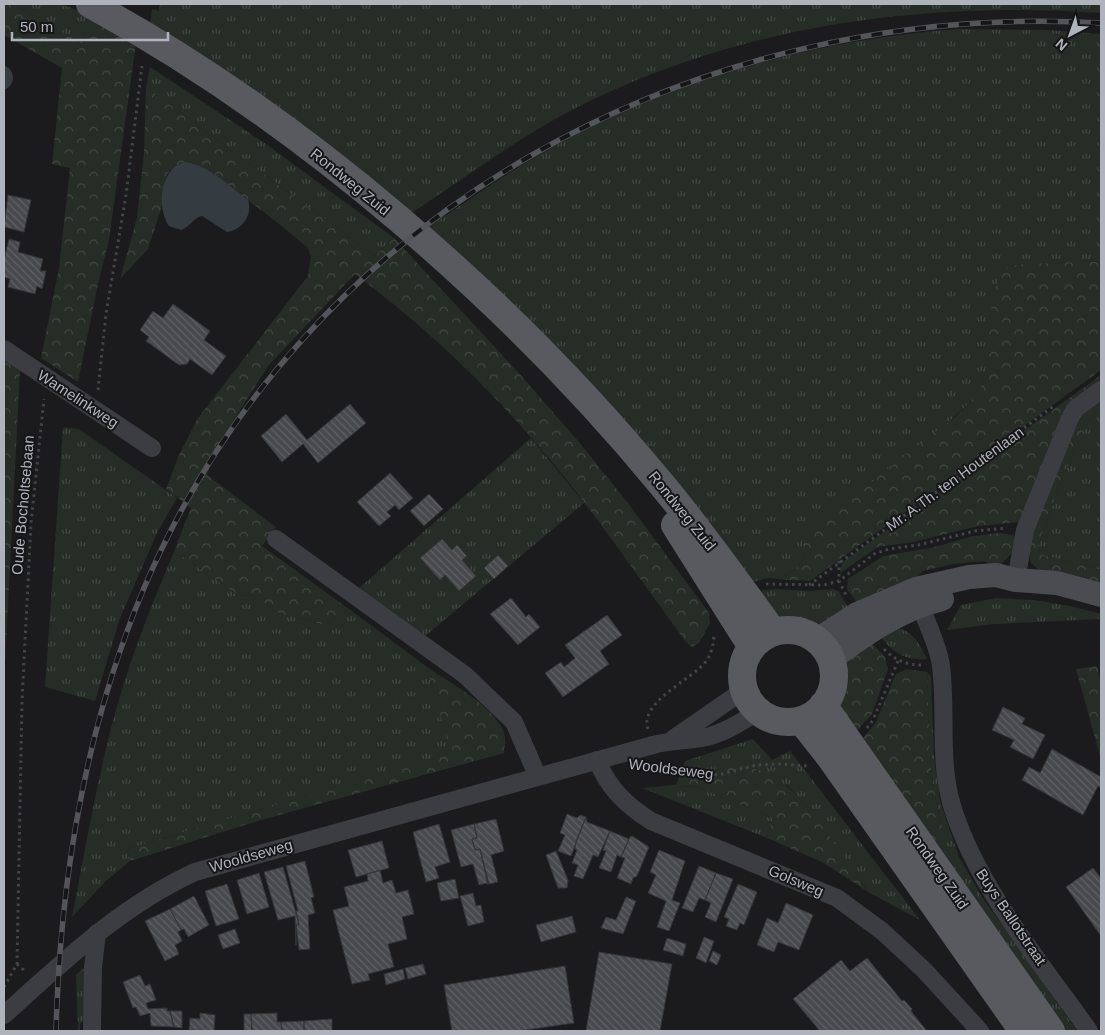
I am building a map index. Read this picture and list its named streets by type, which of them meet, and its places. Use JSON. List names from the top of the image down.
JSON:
{
  "streets": {
    "main road": ["Rondweg Zuid"],
    "street": [
      "Wamelinkweg",
      "Wooldseweg",
      "Golsweg",
      "Buys Ballotstraat"
    ],
    "path": ["Mr. A.Th. ten Houtenlaan", "Oude Bocholtsebaan"]
  },
  "crossings": [
    ["Rondweg Zuid", "Wooldseweg"],
    ["Wamelinkweg", "Oude Bocholtsebaan"],
    ["Wooldseweg", "Golsweg"]
  ],
  "scale_bar": "50 m",
  "north": "bottom left"
}
